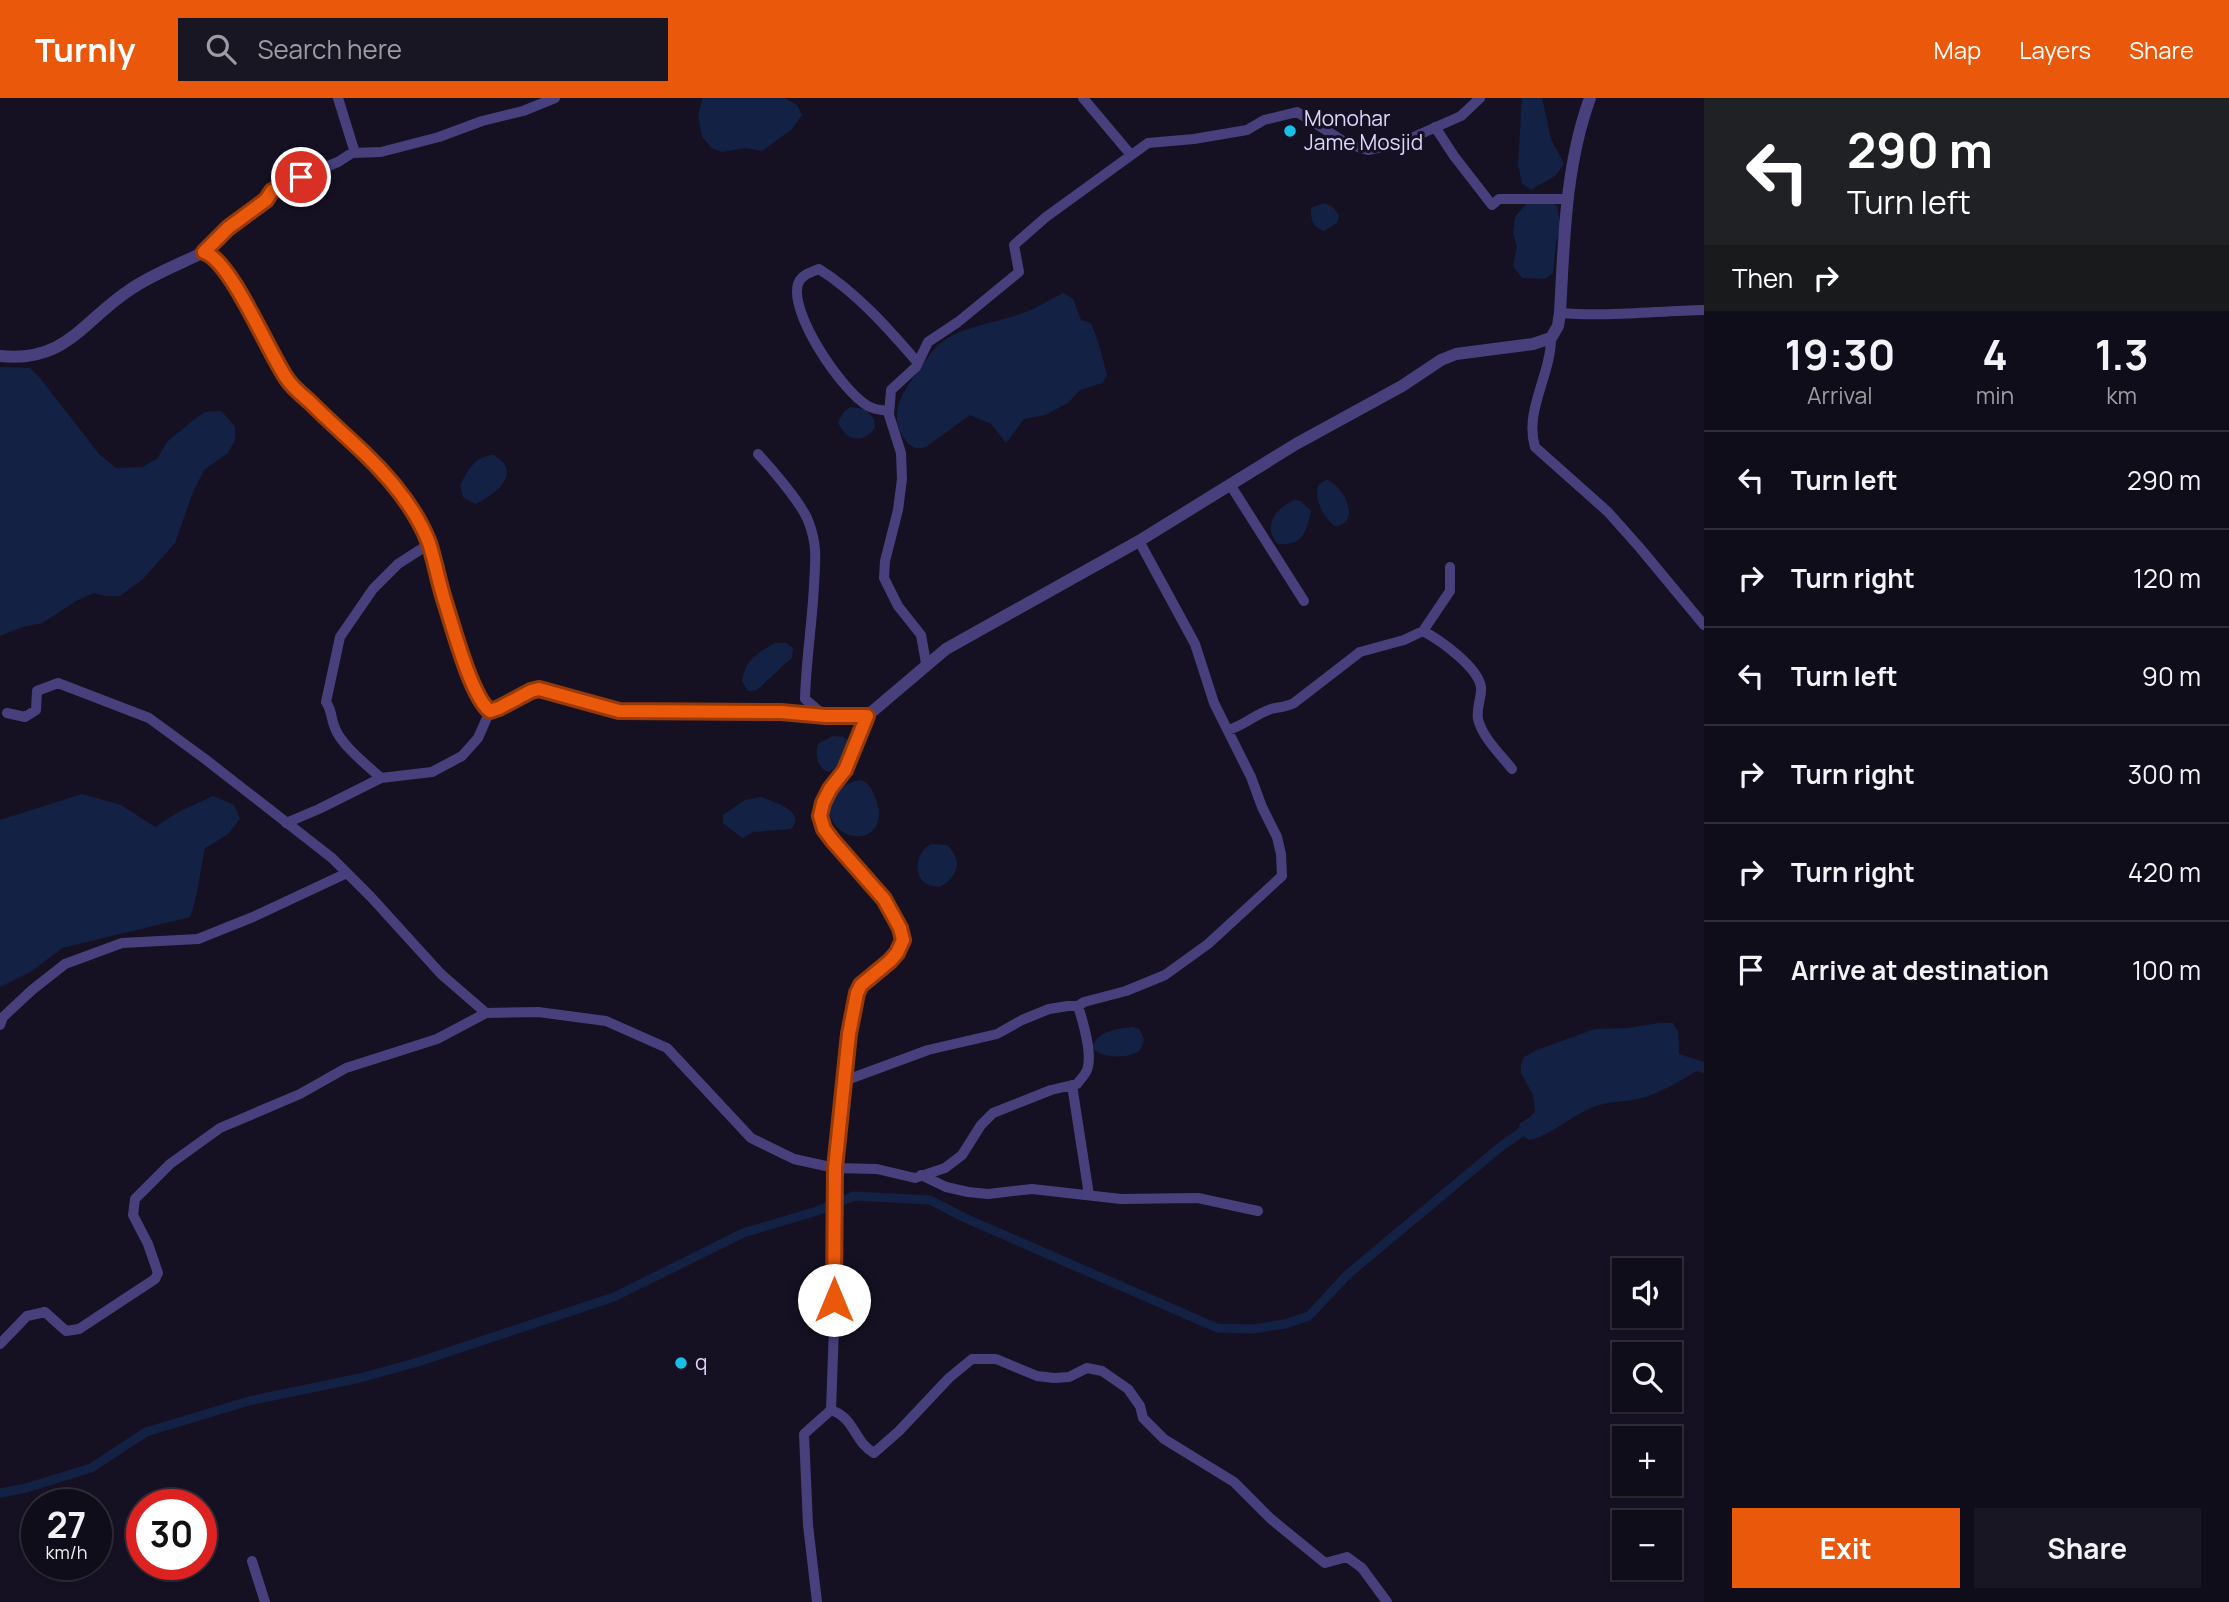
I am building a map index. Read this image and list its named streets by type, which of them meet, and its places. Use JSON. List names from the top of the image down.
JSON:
{
  "places": ["Monohar Jame Mosjid", "q"],
  "page": {
    "header": "Turnly",
    "search": "Search here",
    "nav": ["Map", "Layers", "Share"],
    "turn": ["290 m", "Turn left"],
    "then": "Then",
    "eta": [
      "19:30",
      "Arrival",
      "4",
      "min",
      "1.3",
      "km"
    ],
    "list": [
      {
        "name": "Turn left",
        "value": "290 m"
      },
      {
        "name": "Turn right",
        "value": "120 m"
      },
      {
        "name": "Turn left",
        "value": "90 m"
      },
      {
        "name": "Turn right",
        "value": "300 m"
      },
      {
        "name": "Turn right",
        "value": "420 m"
      },
      {
        "name": "Arrive at destination",
        "value": "100 m"
      }
    ],
    "map_buttons": ["+", "−"],
    "speed": "27 km/h",
    "limit": "30",
    "buttons": ["Exit", "Share"]
  }
}
